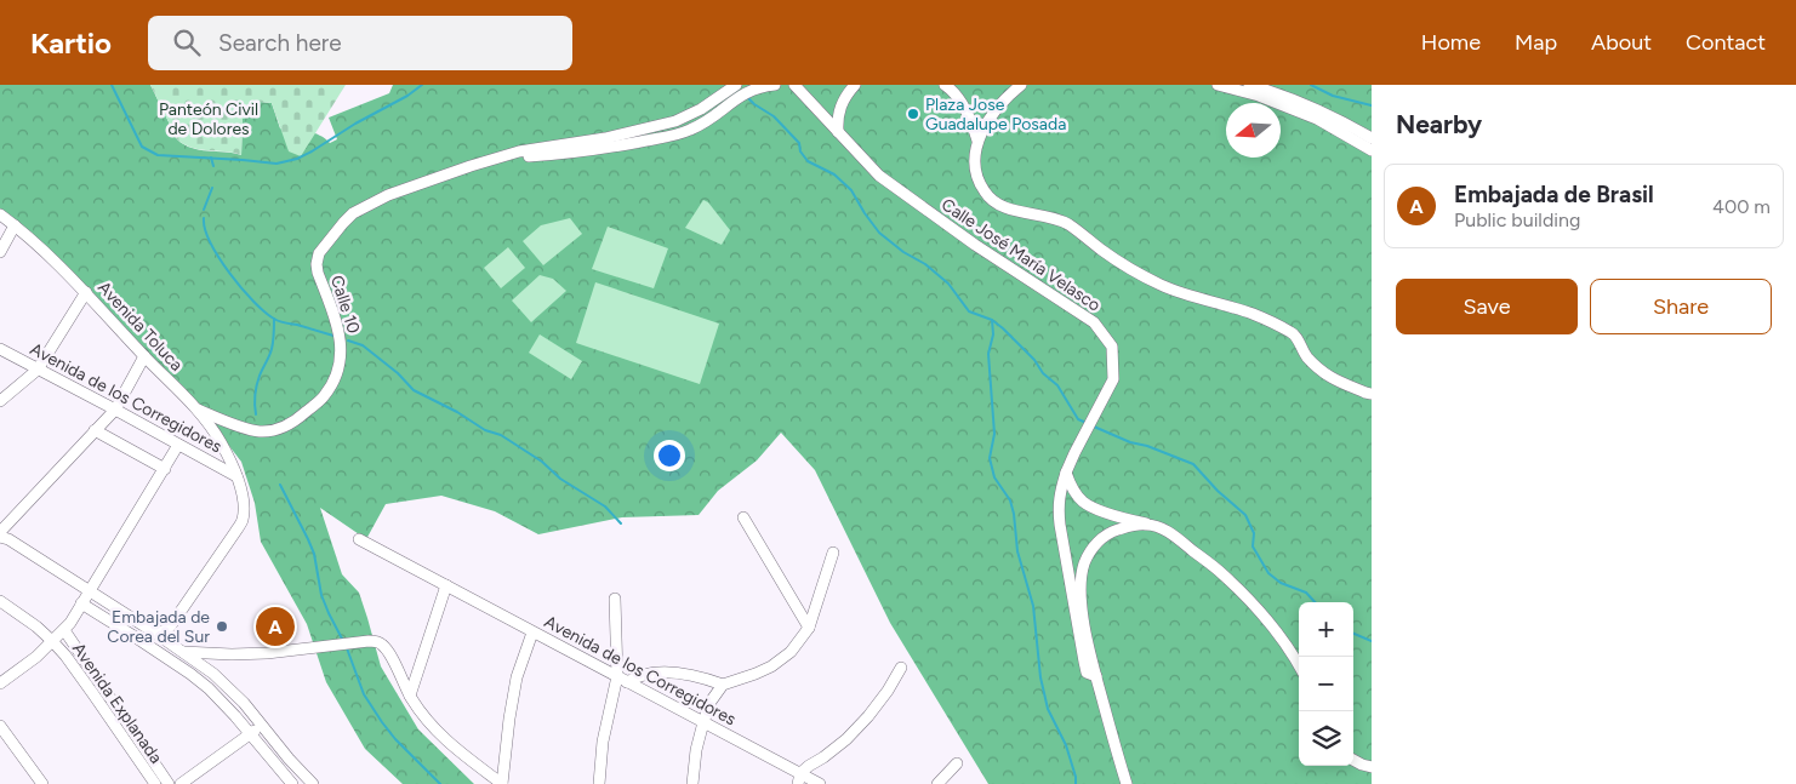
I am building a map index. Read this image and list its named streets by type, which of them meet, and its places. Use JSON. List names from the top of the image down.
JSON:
{
  "streets": {
    "street": [
      "Calle José María Velasco",
      "Calle 10",
      "Avenida Toluca",
      "Avenida de los Corregidores",
      "Avenida Explanada"
    ]
  },
  "crossings": [
    ["Calle 10", "Avenida Toluca"],
    ["Avenida Toluca", "Avenida de los Corregidores"]
  ],
  "parks": ["Panteón Civil de Dolores"],
  "places": ["Plaza Jose Guadalupe Posada", "Embajada de Corea del Sur"],
  "north": "left",
  "page": {
    "header": "Kartio",
    "search": "Search here",
    "nav": [
      "Home",
      "Map",
      "About",
      "Contact"
    ],
    "heading": "Nearby",
    "list": [
      {
        "mark": "A",
        "name": "Embajada de Brasil",
        "note": "Public building",
        "value": "400 m"
      }
    ],
    "buttons": ["Save", "Share"],
    "map_buttons": ["+", "−"],
    "pins": "A"
  }
}
